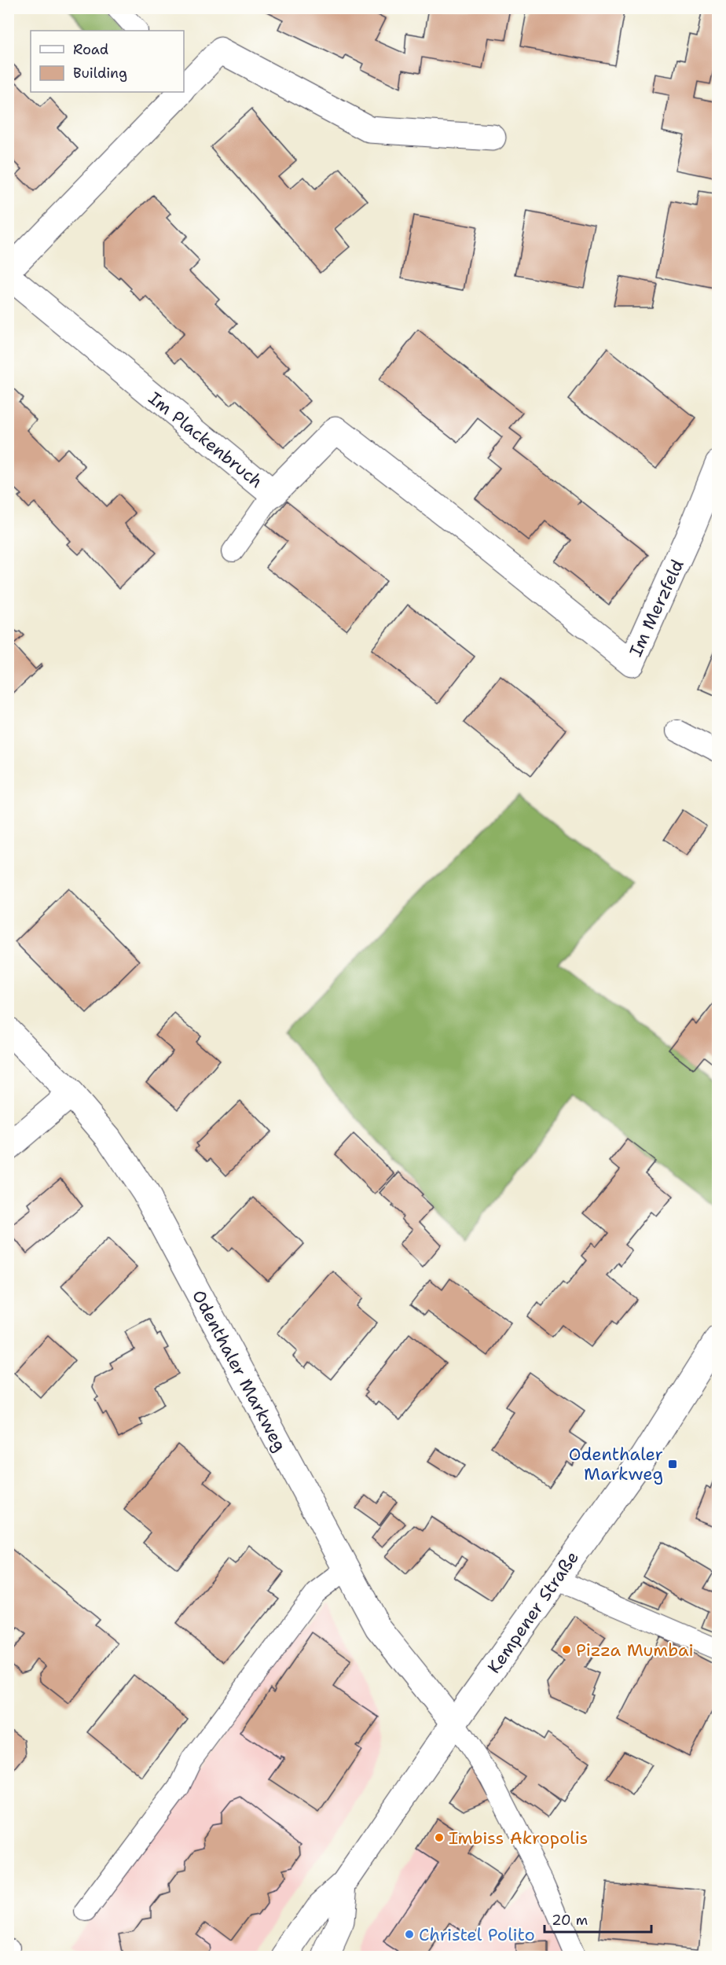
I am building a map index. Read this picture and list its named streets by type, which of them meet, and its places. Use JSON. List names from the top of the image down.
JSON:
{
  "streets": {
    "street": [
      "Im Plackenbruch",
      "Im Merzfeld",
      "Odenthaler Markweg",
      "Kempener Straße"
    ]
  },
  "crossings": [
    ["Im Plackenbruch", "Im Merzfeld"],
    ["Odenthaler Markweg", "Kempener Straße"]
  ],
  "places": {
    "transit": ["Odenthaler Markweg"],
    "other": ["Pizza Mumbai", "Imbiss Akropolis", "Christel Polito"]
  },
  "legend": ["Road", "Building"],
  "scale_bar": "20 m"
}
